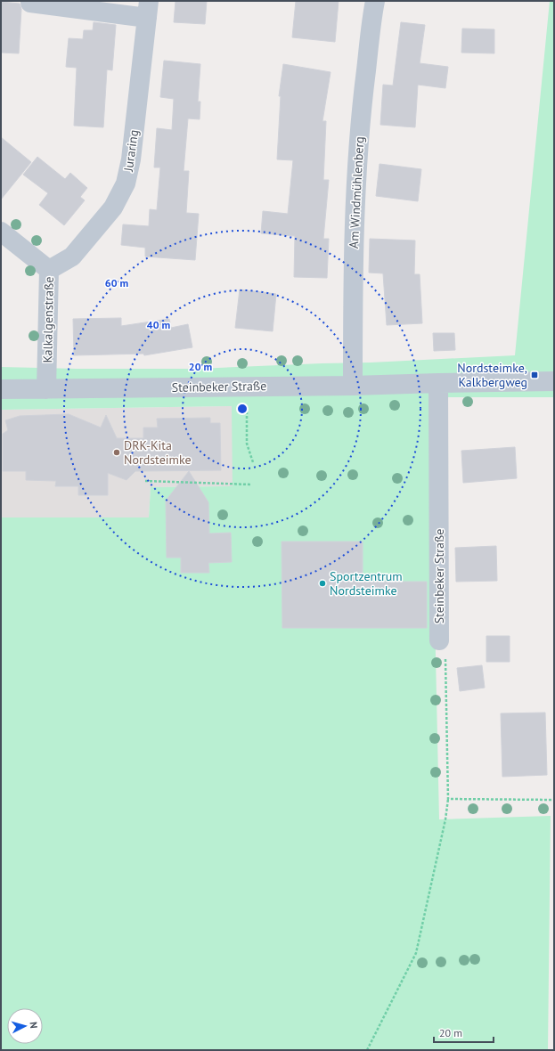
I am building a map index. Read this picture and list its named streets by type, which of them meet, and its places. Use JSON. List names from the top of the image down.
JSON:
{
  "streets": {
    "street": [
      "Juraring",
      "Am Windmühlenberg",
      "Kalkalgenstraße",
      "Steinbeker Straße"
    ]
  },
  "crossings": [
    ["Juraring", "Kalkalgenstraße"],
    ["Am Windmühlenberg", "Steinbeker Straße"],
    ["Kalkalgenstraße", "Steinbeker Straße"]
  ],
  "places": {
    "transit": ["Nordsteimke, Kalkbergweg"],
    "other": ["DRK-Kita Nordsteimke", "Sportzentrum Nordsteimke"]
  },
  "scale_bar": "20 m",
  "north": "right",
  "rings": ["60 m", "40 m", "20 m"]
}
